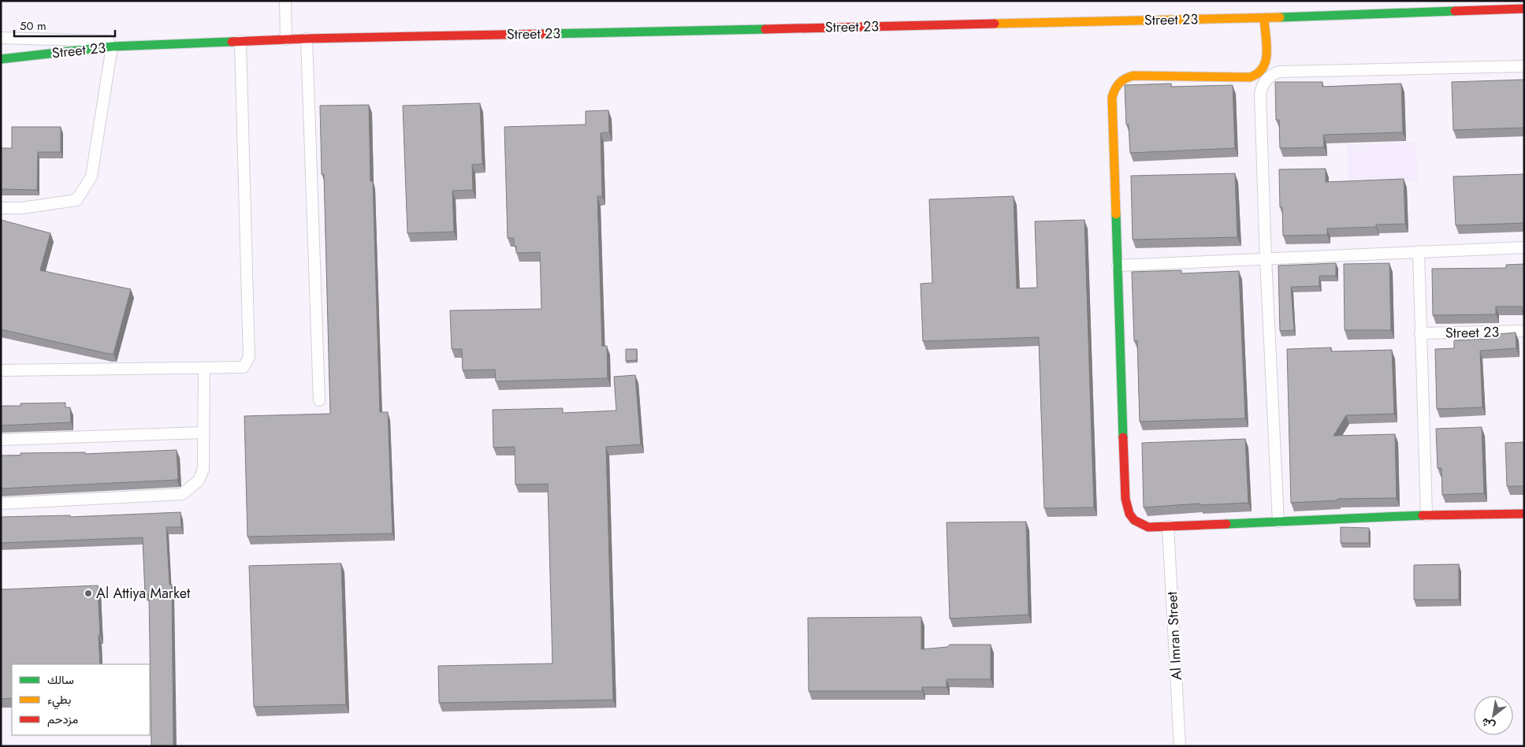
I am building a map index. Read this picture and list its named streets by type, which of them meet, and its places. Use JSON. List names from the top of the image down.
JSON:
{
  "streets": {
    "street": ["Street 23", "Al Imran Street"]
  },
  "places": ["Al Attiya Market"],
  "legend": ["سالك", "بطيء", "مزدحم"],
  "scale_bar": "50 m",
  "north": "bottom left"
}
